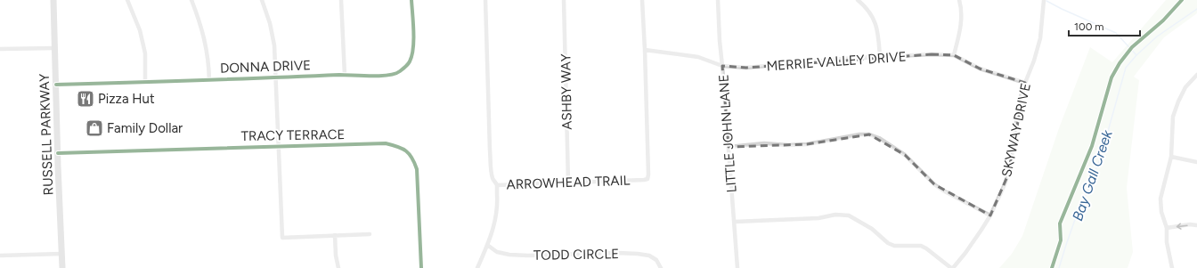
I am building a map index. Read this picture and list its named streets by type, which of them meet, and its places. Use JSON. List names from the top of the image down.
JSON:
{
  "streets": {
    "main road": ["RUSSELL PARKWAY"],
    "street": [
      "MERRIE VALLEY DRIVE",
      "DONNA DRIVE",
      "ASHBY WAY",
      "SKYWAY DRIVE",
      "LITTLE JOHN LANE",
      "TRACY TERRACE",
      "ARROWHEAD TRAIL",
      "TODD CIRCLE"
    ]
  },
  "crossings": [
    ["MERRIE VALLEY DRIVE", "SKYWAY DRIVE"],
    ["MERRIE VALLEY DRIVE", "LITTLE JOHN LANE"],
    ["MERRIE VALLEY DRIVE", "ARROWHEAD TRAIL"],
    ["DONNA DRIVE", "RUSSELL PARKWAY"],
    ["ASHBY WAY", "ARROWHEAD TRAIL"],
    ["RUSSELL PARKWAY", "TRACY TERRACE"]
  ],
  "water": ["Bay Gall Creek"],
  "places": {
    "restaurant": ["Pizza Hut"],
    "shop": ["Family Dollar"]
  },
  "scale_bar": "100 m"
}
